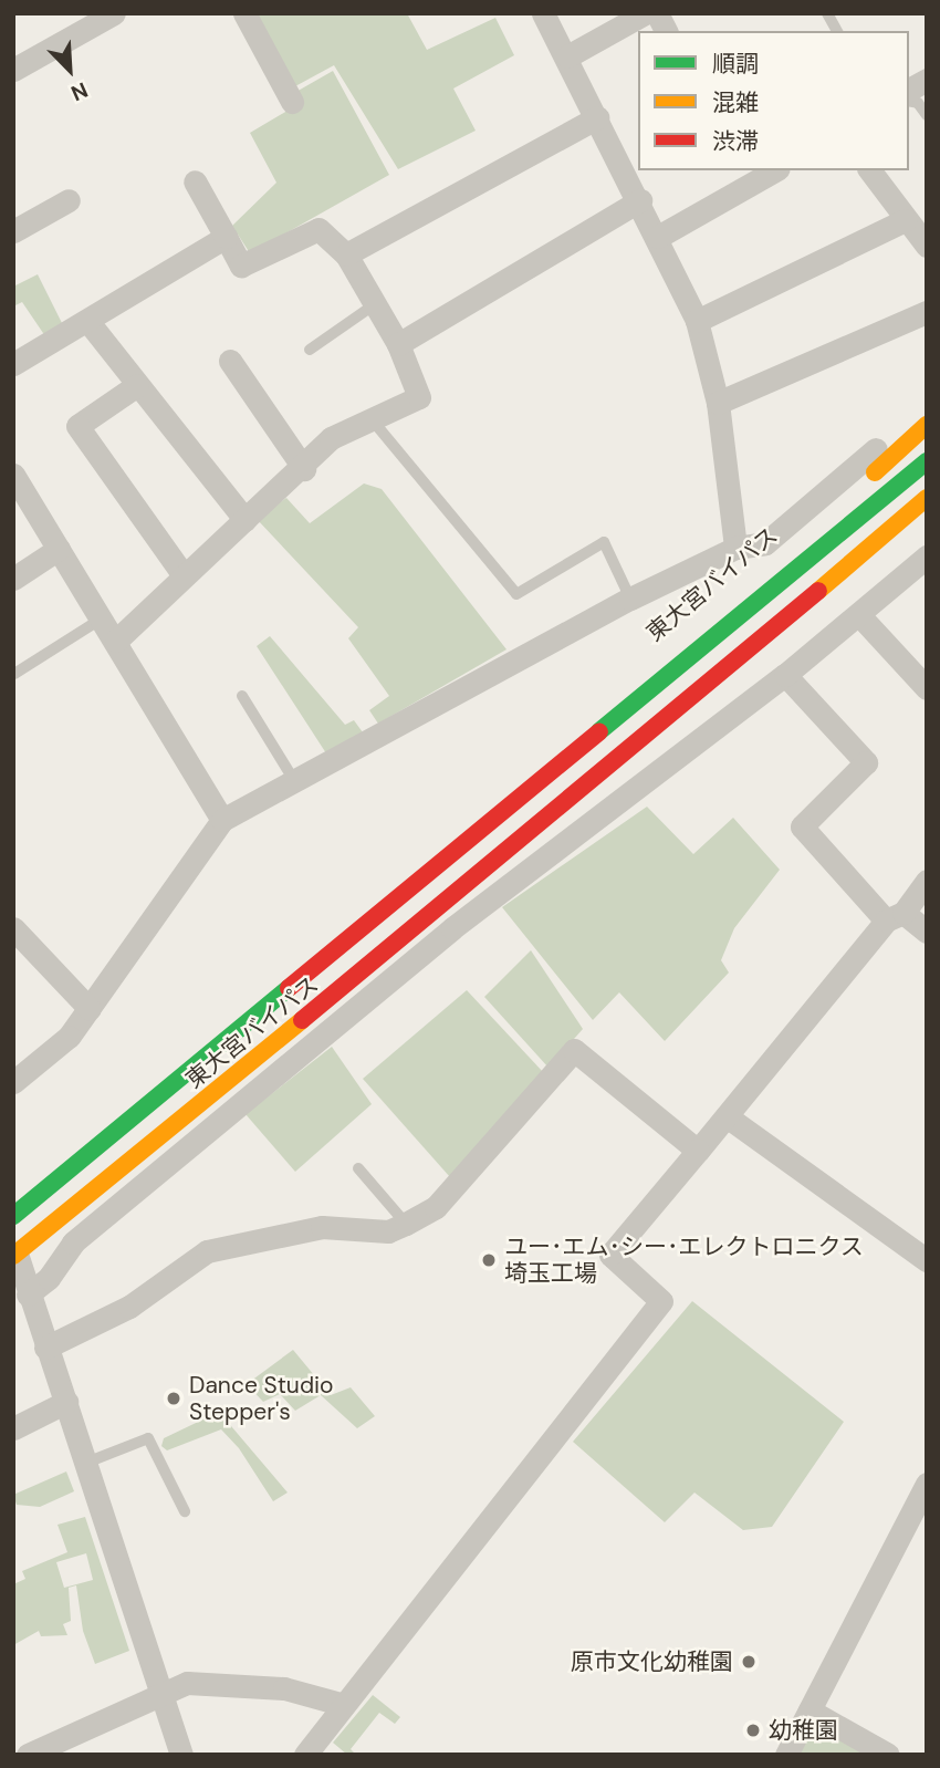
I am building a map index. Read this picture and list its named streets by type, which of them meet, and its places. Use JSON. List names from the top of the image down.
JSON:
{
  "streets": {
    "highway": ["東大宮バイパス"]
  },
  "places": [
    "ユー･エム･シー･エレクトロニクス 埼玉工場",
    "Dance Studio Stepper's",
    "原市文化幼稚園",
    "幼稚園"
  ],
  "legend": ["順調", "混雑", "渋滞"],
  "north": "bottom right"
}
